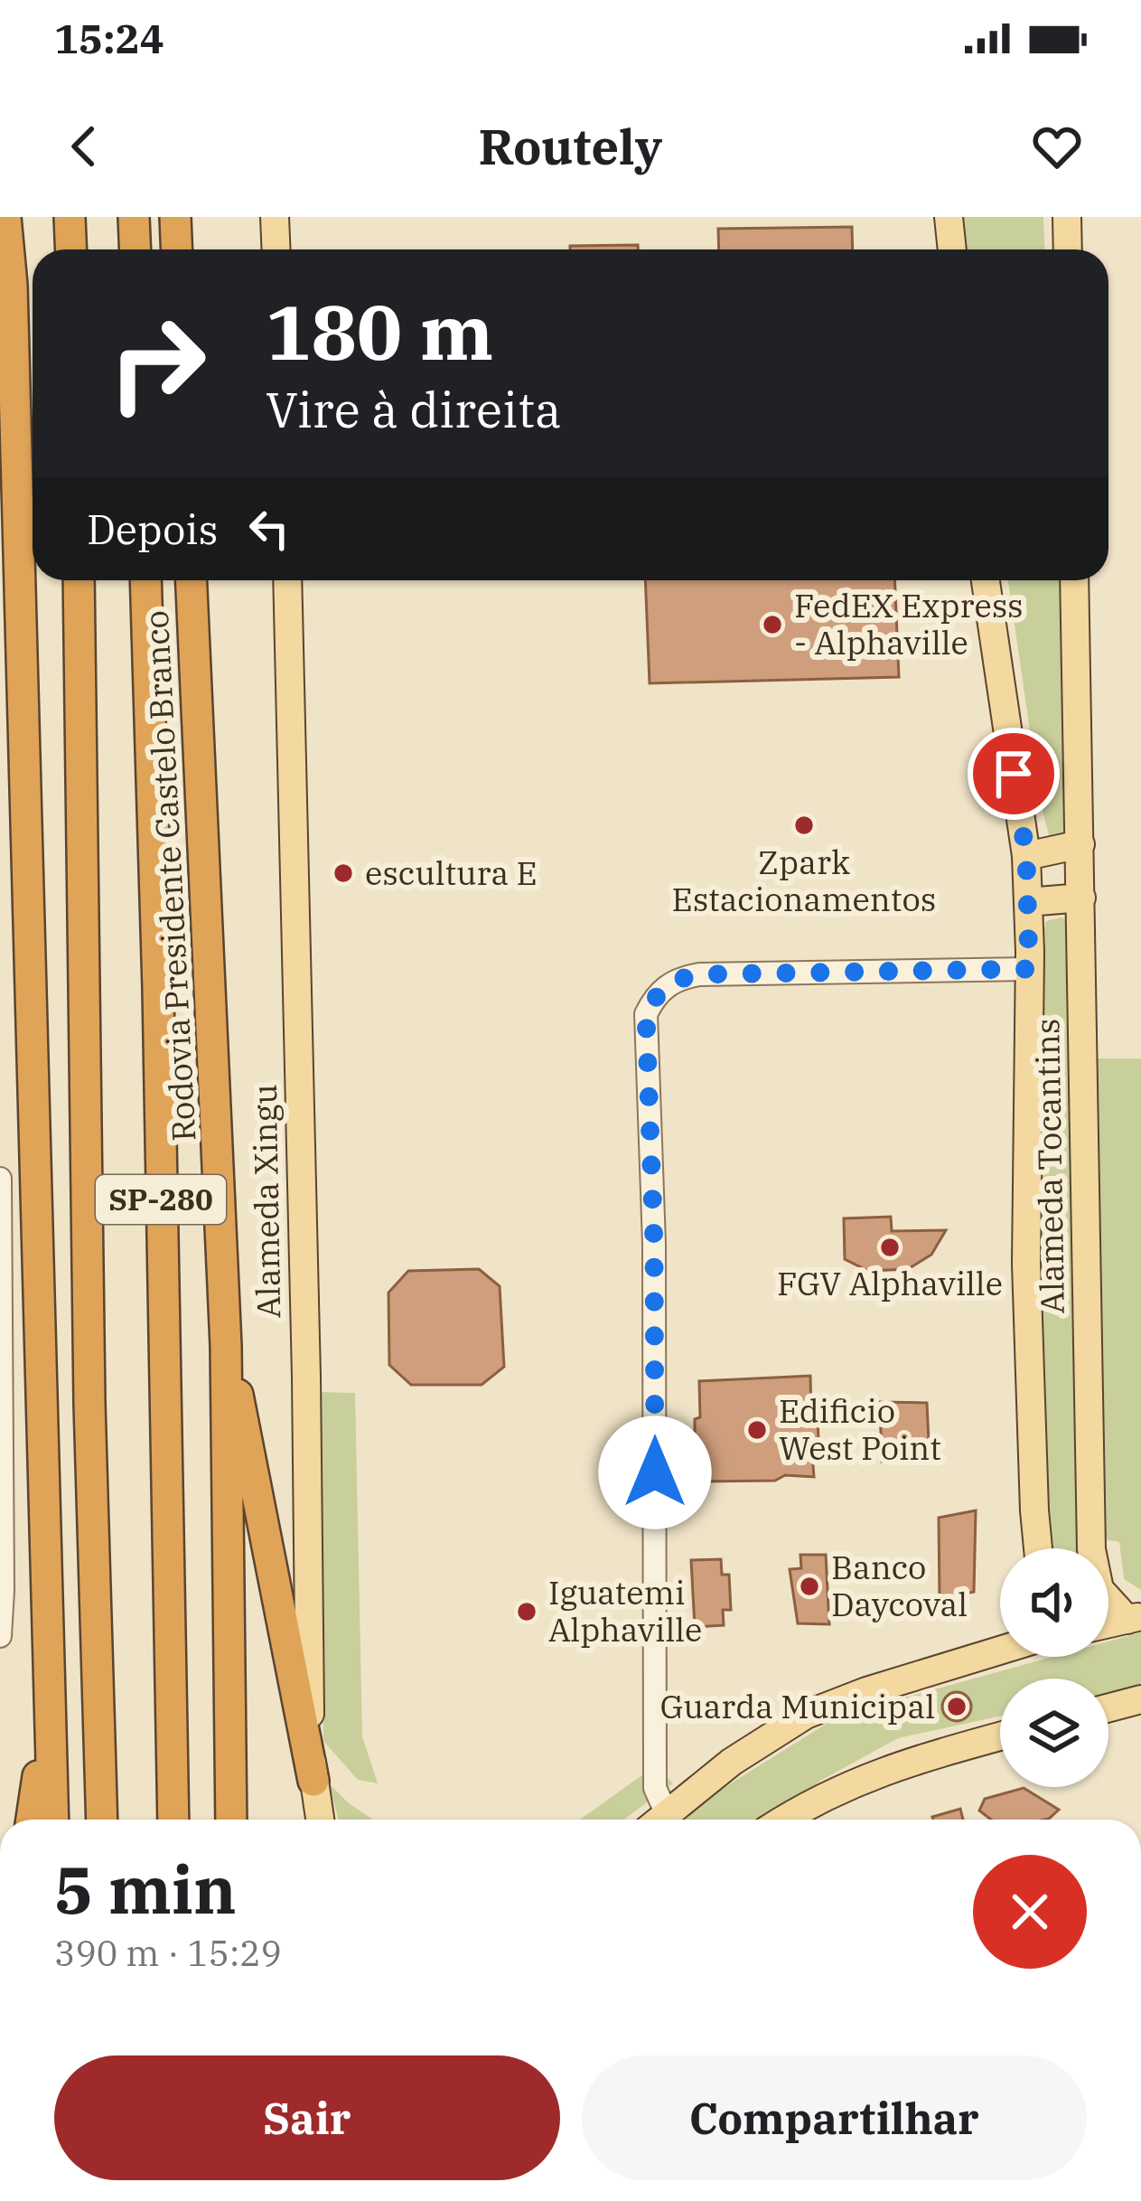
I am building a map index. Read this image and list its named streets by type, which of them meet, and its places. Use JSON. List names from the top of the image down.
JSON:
{
  "streets": {
    "highway": ["Rodovia Presidente Castelo Branco", "SP-280"],
    "main road": ["Alameda Tocantins", "Alameda Xingu"]
  },
  "places": [
    "FedEX Express - Alphaville",
    "Zpark Estacionamentos",
    "escultura E",
    "FGV Alphaville",
    "Edificio West Point",
    "Banco Daycoval",
    "Iguatemi Alphaville",
    "Guarda Municipal"
  ],
  "page": {
    "status": "15:24",
    "header": "Routely",
    "turn": ["180 m", "Vire à direita"],
    "then": "Depois",
    "heading": ["5 min", "390 m · 15:29"],
    "buttons": ["Sair", "Compartilhar"]
  }
}
